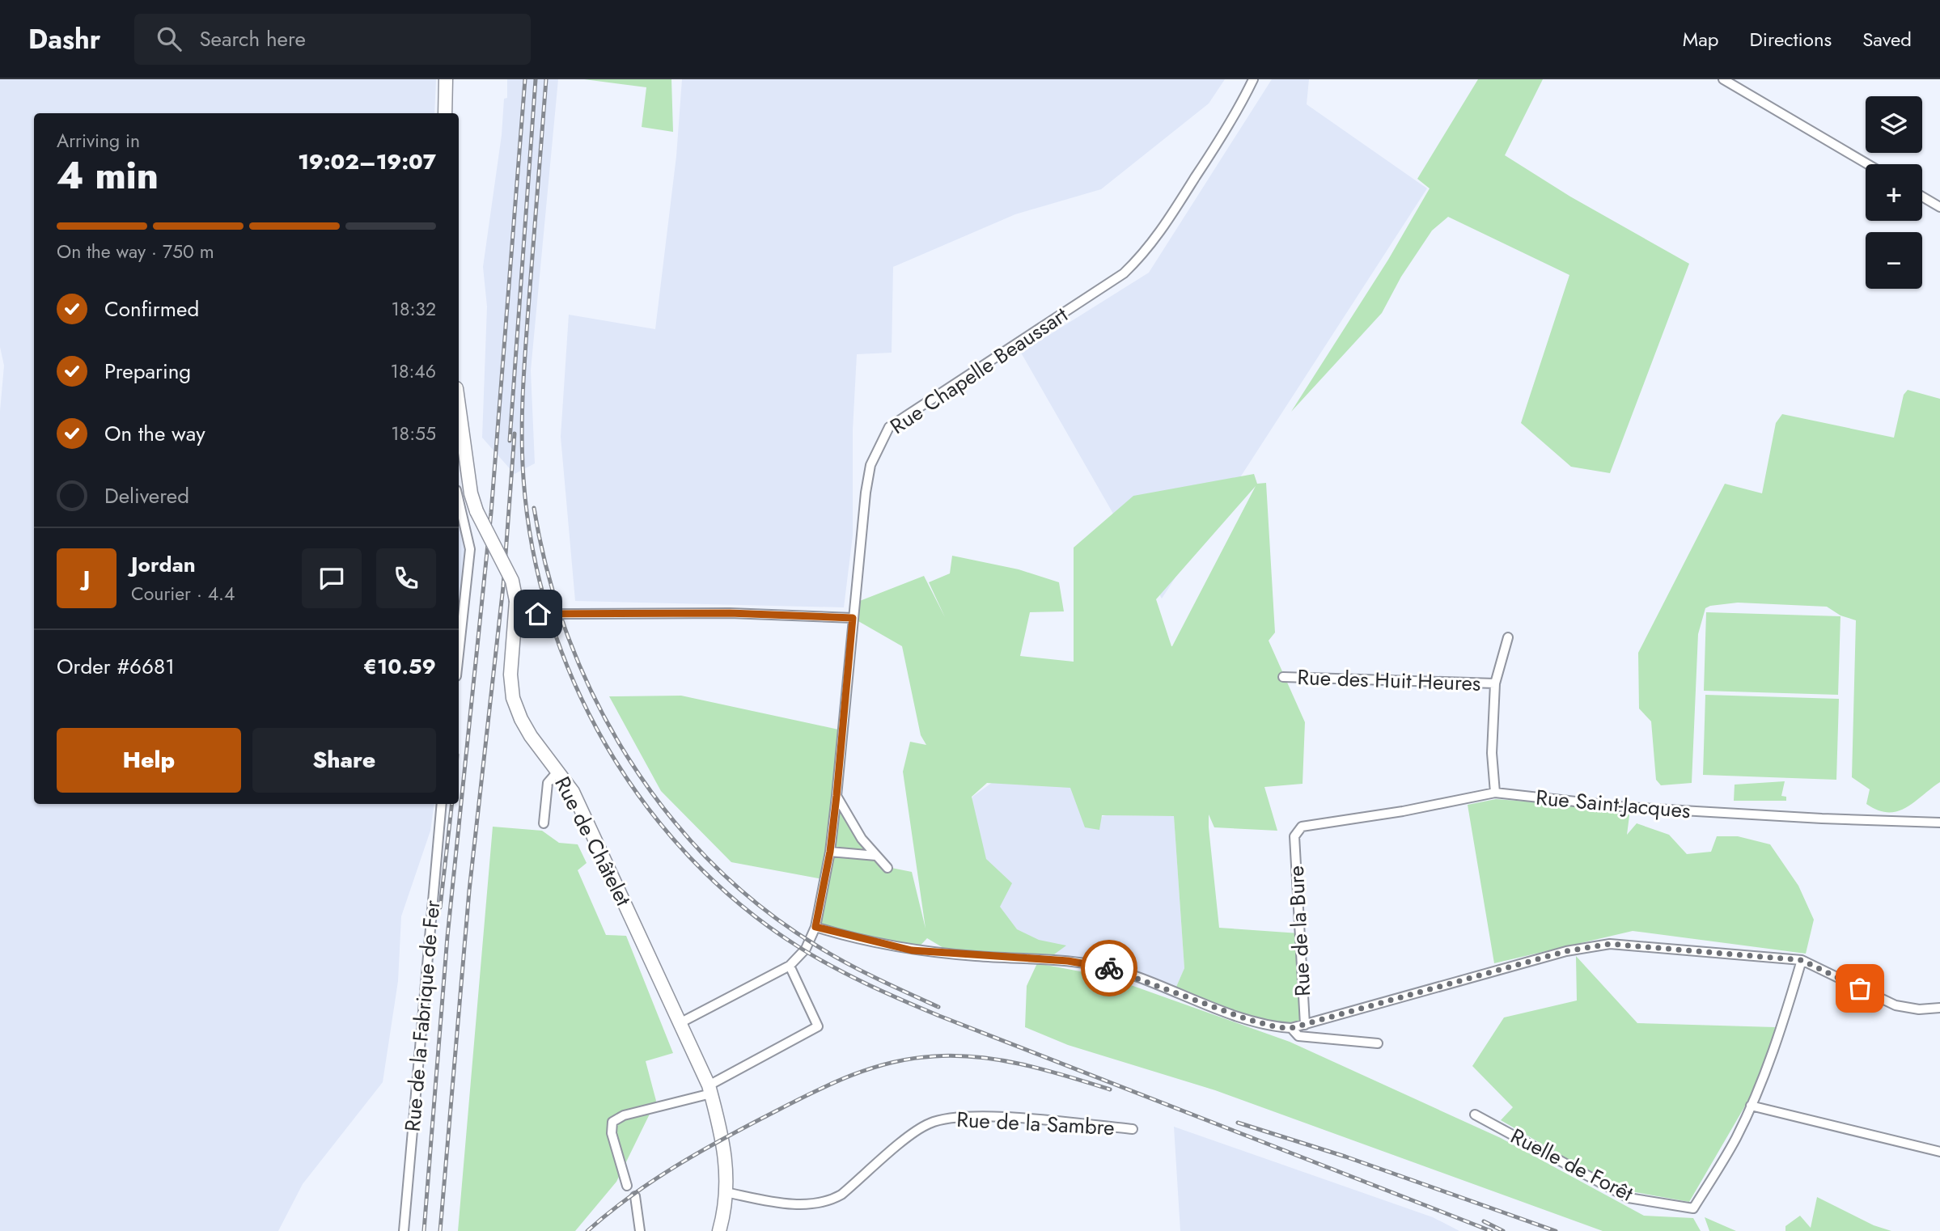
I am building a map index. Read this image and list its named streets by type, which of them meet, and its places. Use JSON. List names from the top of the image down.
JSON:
{
  "streets": {
    "main road": ["Rue de Châtelet"],
    "street": [
      "Rue Chapelle Beaussart",
      "Rue des Huit Heures",
      "Rue Saint-Jacques",
      "Rue de la Bure",
      "Rue de la Fabrique de Fer",
      "Rue de la Sambre",
      "Ruelle de Forêt"
    ]
  },
  "crossings": [
    ["Rue Chapelle Beaussart", "Rue de Châtelet"],
    ["Rue Saint-Jacques", "Rue de la Bure"],
    ["Rue de Châtelet", "Rue de la Sambre"]
  ],
  "page": {
    "header": "Dashr",
    "search": "Search here",
    "nav": ["Map", "Directions", "Saved"],
    "map_buttons": ["+", "−"],
    "heading": ["4 min", "Arriving in", "19:02–19:07"],
    "panel": [
      "Jordan",
      "Courier · 4.4",
      "Order #6681",
      "€10.59"
    ],
    "bar": "On the way · 750 m",
    "list": [
      ["Confirmed", "18:32"],
      ["Preparing", "18:46"],
      ["On the way", "18:55"],
      "Delivered"
    ],
    "round": "J",
    "buttons": ["Help", "Share"]
  }
}
